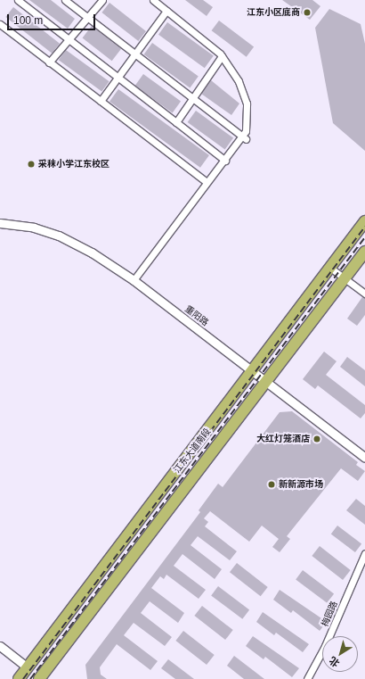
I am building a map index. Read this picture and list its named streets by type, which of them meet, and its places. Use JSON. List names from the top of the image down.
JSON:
{
  "streets": {
    "main road": ["江东大道南段"],
    "street": ["重阳路", "梅园路"]
  },
  "crossings": [
    ["重阳路", "江东大道南段"]
  ],
  "places": [
    "江东小区底商",
    "采秣小学江东校区",
    "大红灯笼酒店",
    "新新源市场"
  ],
  "scale_bar": "100 m",
  "north": "bottom left"
}
